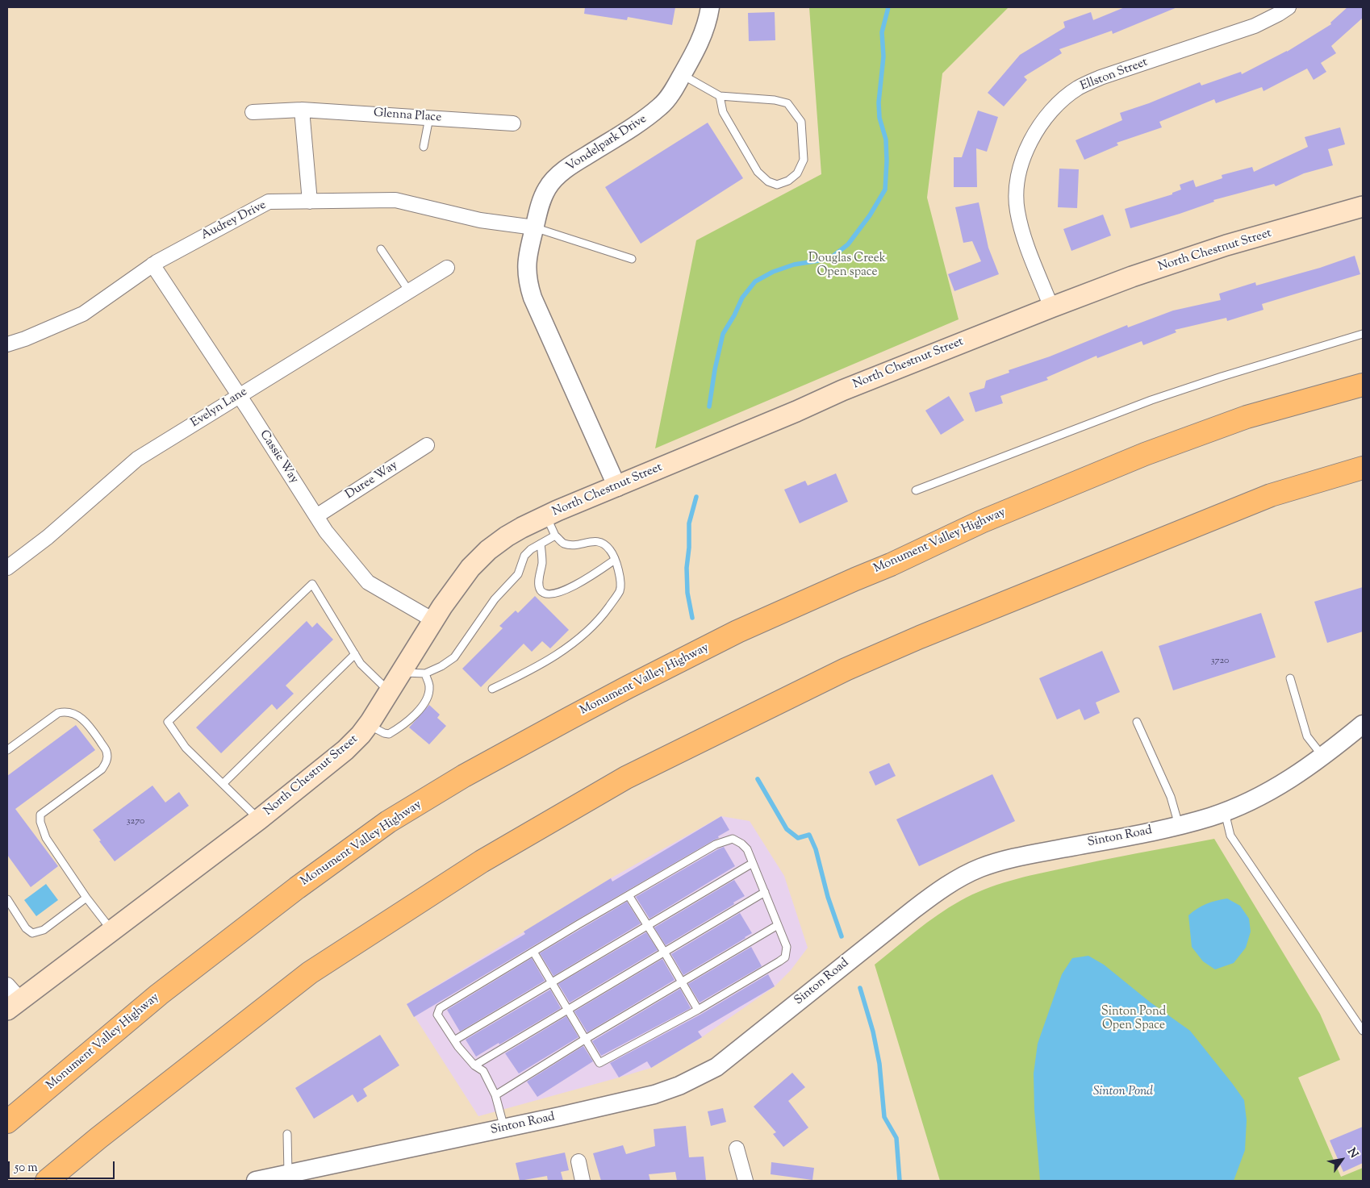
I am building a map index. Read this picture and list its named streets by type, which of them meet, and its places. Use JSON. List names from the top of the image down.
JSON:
{
  "streets": {
    "highway": ["Monument Valley Highway"],
    "main road": ["North Chestnut Street"],
    "street": [
      "Ellston Street",
      "Glenna Place",
      "Vondelpark Drive",
      "Audrey Drive",
      "Evelyn Lane",
      "Cassie Way",
      "Duree Way",
      "Sinton Road"
    ]
  },
  "crossings": [
    ["Ellston Street", "North Chestnut Street"],
    ["Vondelpark Drive", "Audrey Drive"],
    ["Vondelpark Drive", "North Chestnut Street"],
    ["Audrey Drive", "Cassie Way"],
    ["North Chestnut Street", "Cassie Way"],
    ["Evelyn Lane", "Cassie Way"],
    ["Cassie Way", "Duree Way"]
  ],
  "water": ["Sinton Pond"],
  "parks": ["Douglas Creek Open space", "Sinton Pond Open Space"],
  "house_numbers": ["3720", "3270"],
  "scale_bar": "50 m",
  "north": "top right"
}
